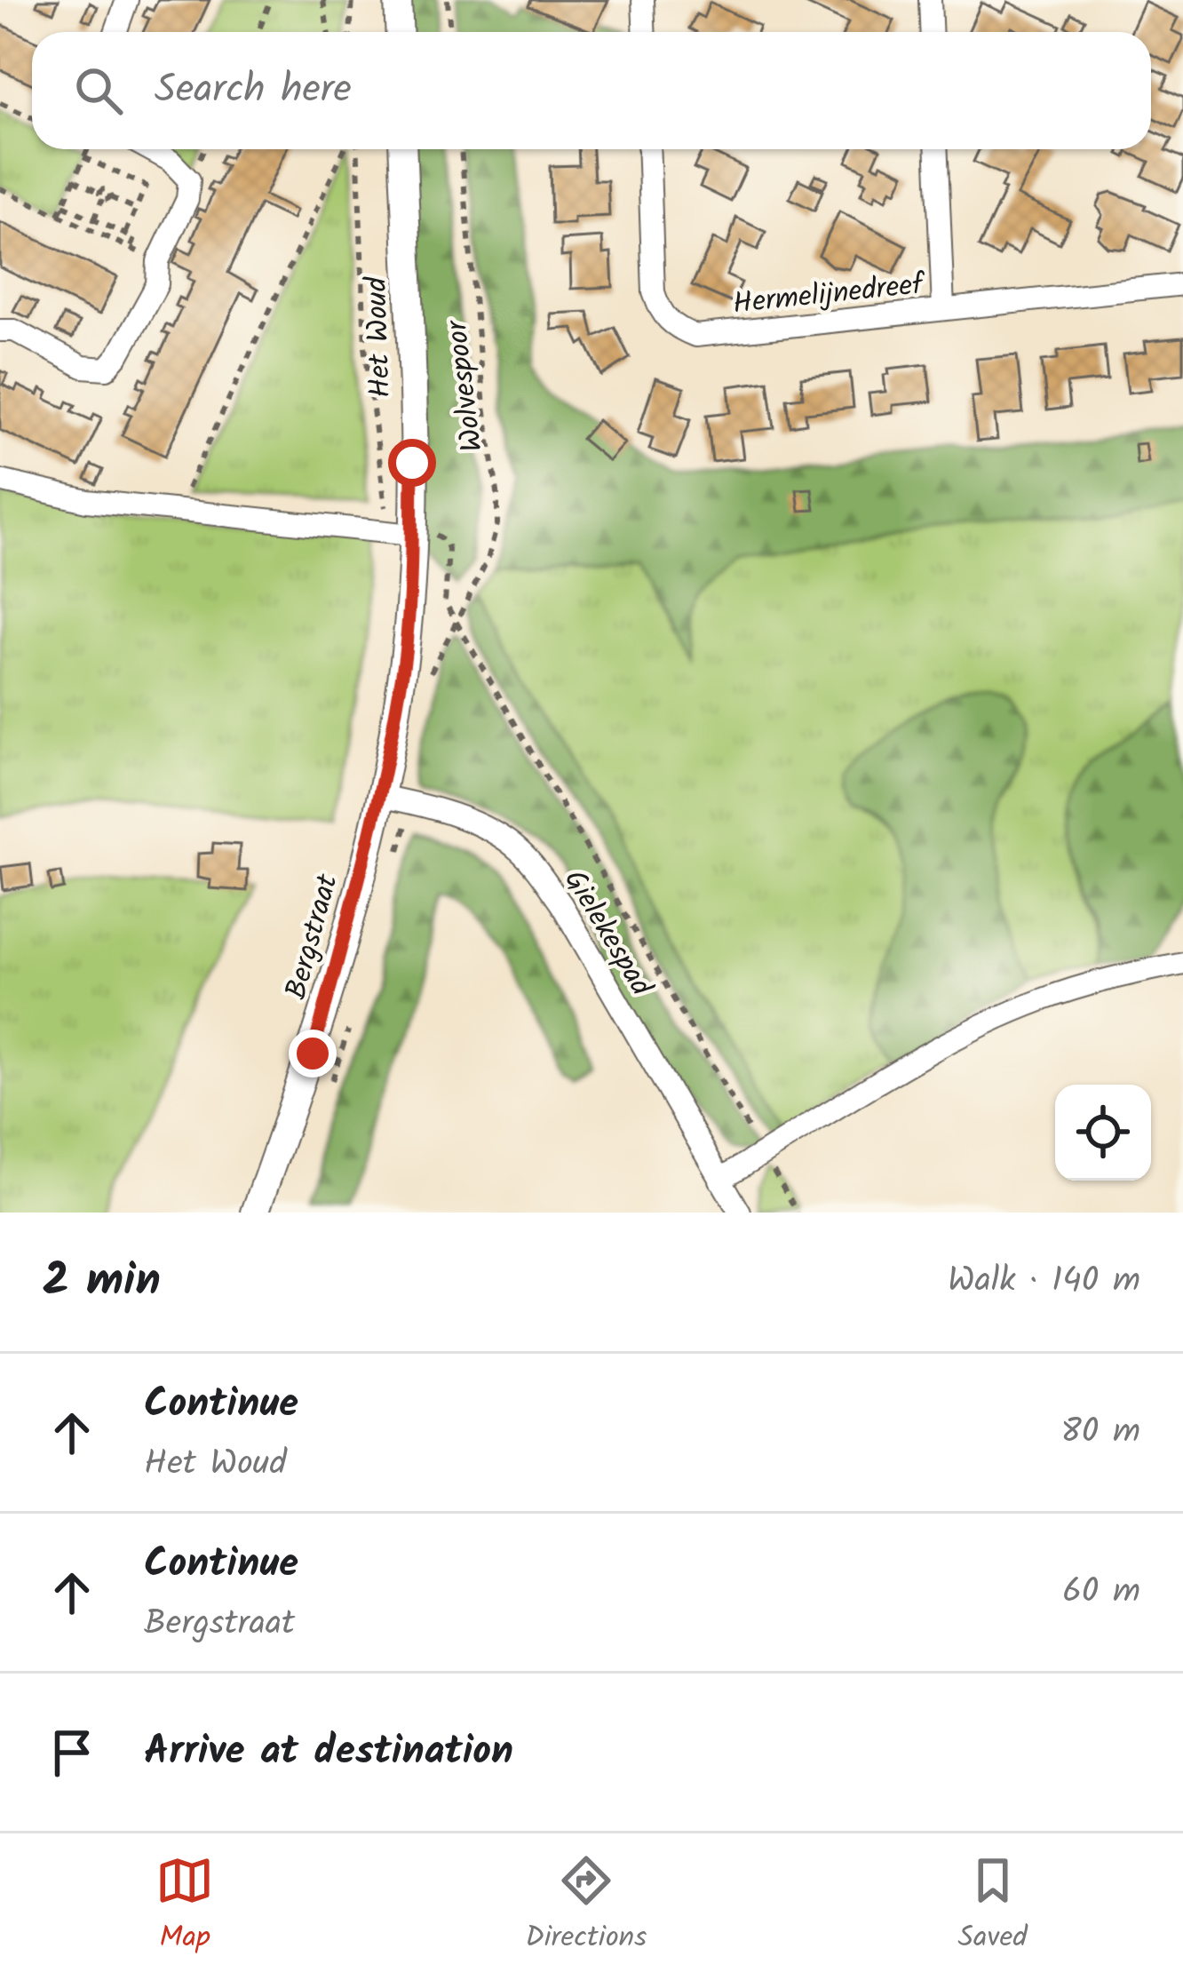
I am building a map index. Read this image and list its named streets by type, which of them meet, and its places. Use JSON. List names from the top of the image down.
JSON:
{
  "streets": {
    "street": [
      "Hermelijnedreef",
      "Het Woud",
      "Gielekespad",
      "Bergstraat"
    ],
    "path": ["Wolvespoor"]
  },
  "crossings": [
    ["Het Woud", "Gielekespad"],
    ["Het Woud", "Bergstraat"],
    ["Gielekespad", "Bergstraat"]
  ],
  "page": {
    "search": "Search here",
    "heading": ["2 min", "Walk · 140 m"],
    "list": [
      ["Continue", "Het Woud", "80 m"],
      ["Continue", "Bergstraat", "60 m"],
      "Arrive at destination"
    ],
    "nav": ["Map", "Directions", "Saved"]
  }
}
